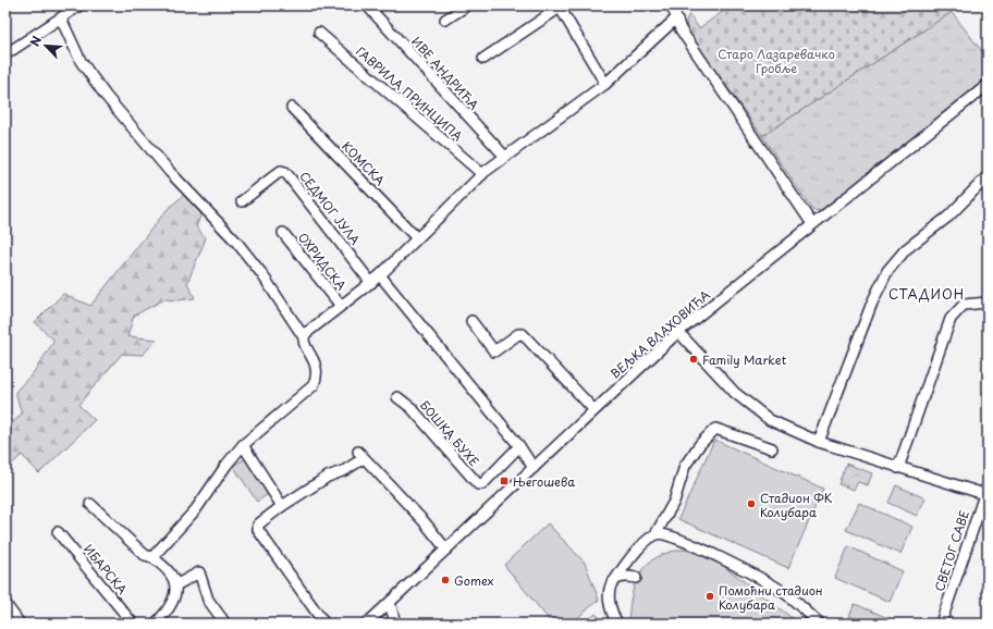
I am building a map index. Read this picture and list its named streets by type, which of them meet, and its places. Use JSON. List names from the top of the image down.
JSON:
{
  "streets": {
    "street": [
      "ИВЕ АНДРИЋА",
      "ГАВРИЛА ПРИНЦИПА",
      "КОМСКА",
      "СЕДМОГ ЈУЛА",
      "ОХРИДСКА",
      "ВЕЉКА ВЛАХОВИЋА",
      "БОШКА БУХЕ",
      "СВЕТОГ САВЕ",
      "ИБАРСКА"
    ]
  },
  "districts": ["СТАДИОН"],
  "parks": ["Старо Лазаревачко Гробље"],
  "places": {
    "other": [
      "Family Market",
      "Стадион ФК Колубара",
      "Gomex",
      "Помоћни стадион Колубара"
    ],
    "transit": ["Његошева"]
  },
  "north": "top left"
}
